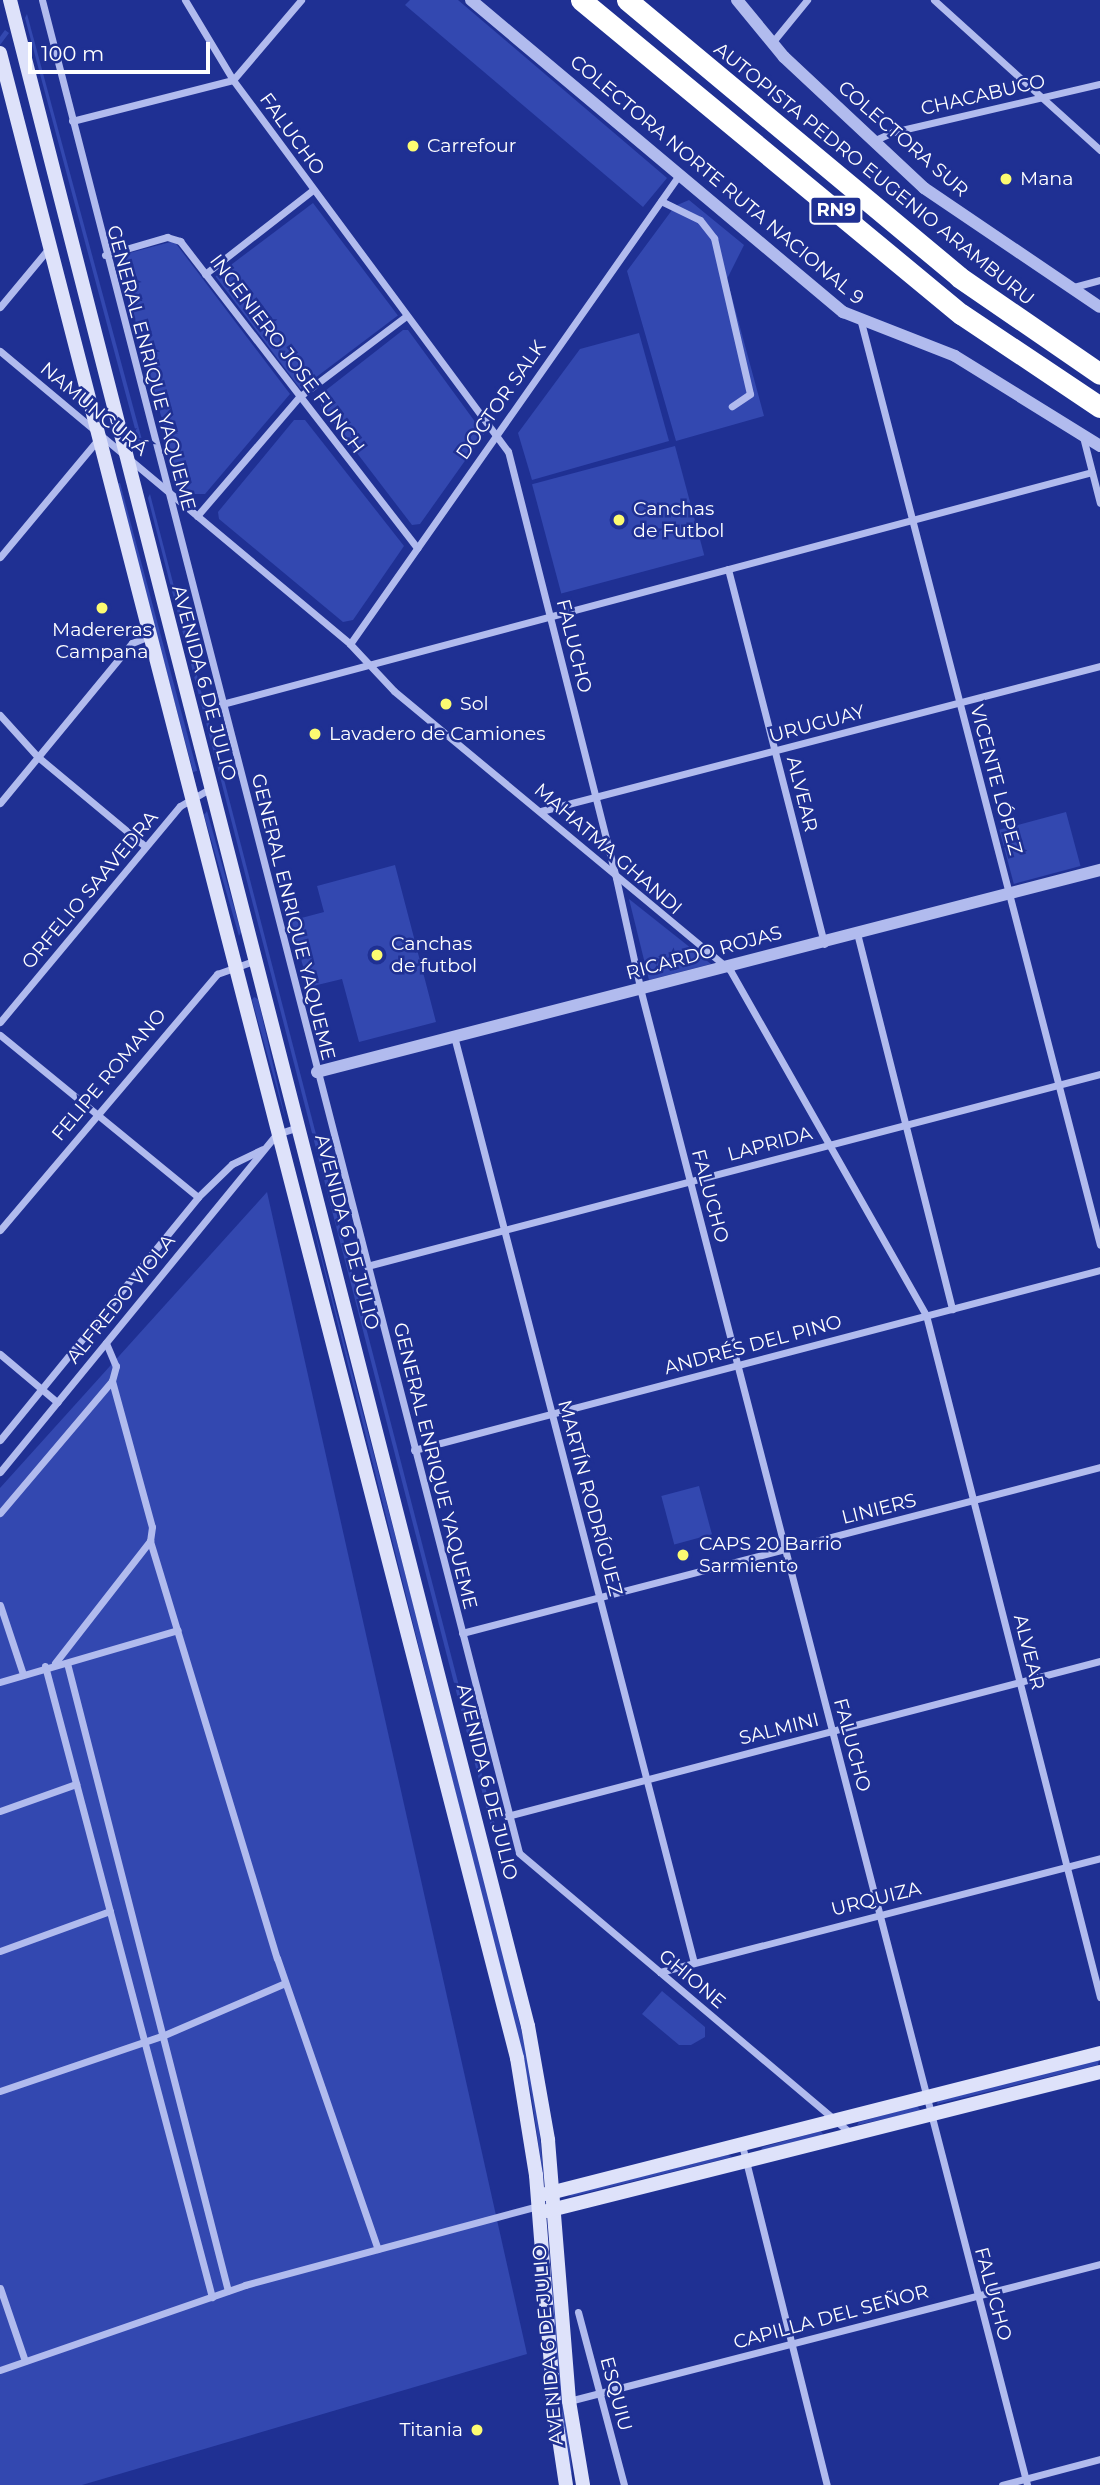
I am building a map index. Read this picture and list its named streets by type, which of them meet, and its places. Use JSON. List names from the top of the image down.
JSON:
{
  "streets": {
    "highway": ["AUTOPISTA PEDRO EUGENIO ARAMBURU", "RN9"],
    "main road": ["AVENIDA 6 DE JULIO"],
    "street": [
      "CHACABUCO",
      "FALUCHO",
      "COLECTORA SUR",
      "COLECTORA NORTE RUTA NACIONAL 9",
      "INGENIERO JOSE FUNCH",
      "GENERAL ENRIQUE YAQUEME",
      "DOCTOR SALK",
      "NAMUNCURÁ",
      "URUGUAY",
      "VICENTE LÓPEZ",
      "ALVEAR",
      "MAHATMA GHANDI",
      "ORFELIO SAAVEDRA",
      "RICARDO ROJAS",
      "FELIPE ROMANO",
      "LAPRIDA",
      "ALFREDO VIOLA",
      "ANDRÉS DEL PINO",
      "MARTÍN RODRÍGUEZ",
      "LINIERS",
      "SALMINI",
      "URQUIZA",
      "GHIONE",
      "CAPILLA DEL SEÑOR",
      "ESQUIU"
    ]
  },
  "crossings": [
    ["CHACABUCO", "COLECTORA SUR"],
    ["FALUCHO", "DOCTOR SALK"],
    ["FALUCHO", "URUGUAY"],
    ["FALUCHO", "MAHATMA GHANDI"],
    ["FALUCHO", "RICARDO ROJAS"],
    ["FALUCHO", "LAPRIDA"],
    ["FALUCHO", "ANDRÉS DEL PINO"],
    ["FALUCHO", "LINIERS"],
    ["FALUCHO", "SALMINI"],
    ["FALUCHO", "URQUIZA"],
    ["FALUCHO", "CAPILLA DEL SEÑOR"],
    ["COLECTORA NORTE RUTA NACIONAL 9", "DOCTOR SALK"],
    ["COLECTORA NORTE RUTA NACIONAL 9", "VICENTE LÓPEZ"],
    ["INGENIERO JOSE FUNCH", "GENERAL ENRIQUE YAQUEME"],
    ["INGENIERO JOSE FUNCH", "DOCTOR SALK"],
    ["GENERAL ENRIQUE YAQUEME", "NAMUNCURÁ"],
    ["GENERAL ENRIQUE YAQUEME", "MAHATMA GHANDI"],
    ["GENERAL ENRIQUE YAQUEME", "RICARDO ROJAS"],
    ["GENERAL ENRIQUE YAQUEME", "LAPRIDA"],
    ["GENERAL ENRIQUE YAQUEME", "ANDRÉS DEL PINO"],
    ["GENERAL ENRIQUE YAQUEME", "LINIERS"],
    ["GENERAL ENRIQUE YAQUEME", "SALMINI"],
    ["GENERAL ENRIQUE YAQUEME", "GHIONE"],
    ["DOCTOR SALK", "MAHATMA GHANDI"],
    ["NAMUNCURÁ", "AVENIDA 6 DE JULIO"],
    ["NAMUNCURÁ", "MAHATMA GHANDI"],
    ["AVENIDA 6 DE JULIO", "ORFELIO SAAVEDRA"],
    ["AVENIDA 6 DE JULIO", "FELIPE ROMANO"],
    ["AVENIDA 6 DE JULIO", "ALFREDO VIOLA"],
    ["AVENIDA 6 DE JULIO", "CAPILLA DEL SEÑOR"],
    ["URUGUAY", "VICENTE LÓPEZ"],
    ["URUGUAY", "ALVEAR"],
    ["URUGUAY", "MAHATMA GHANDI"],
    ["VICENTE LÓPEZ", "RICARDO ROJAS"],
    ["VICENTE LÓPEZ", "LAPRIDA"],
    ["ALVEAR", "MAHATMA GHANDI"],
    ["ALVEAR", "RICARDO ROJAS"],
    ["ALVEAR", "ANDRÉS DEL PINO"],
    ["ALVEAR", "LINIERS"],
    ["ALVEAR", "SALMINI"],
    ["ALVEAR", "URQUIZA"],
    ["MAHATMA GHANDI", "RICARDO ROJAS"],
    ["MAHATMA GHANDI", "LAPRIDA"],
    ["MAHATMA GHANDI", "ANDRÉS DEL PINO"],
    ["RICARDO ROJAS", "MARTÍN RODRÍGUEZ"],
    ["LAPRIDA", "MARTÍN RODRÍGUEZ"],
    ["ANDRÉS DEL PINO", "MARTÍN RODRÍGUEZ"],
    ["MARTÍN RODRÍGUEZ", "LINIERS"],
    ["MARTÍN RODRÍGUEZ", "SALMINI"],
    ["MARTÍN RODRÍGUEZ", "URQUIZA"],
    ["URQUIZA", "GHIONE"],
    ["CAPILLA DEL SEÑOR", "ESQUIU"]
  ],
  "places": [
    "Carrefour",
    "Mana",
    "Canchas de Futbol",
    "Madereras Campana",
    "Sol",
    "Lavadero de Camiones",
    "Canchas de futbol",
    "CAPS 20 Barrio Sarmiento",
    "Titania"
  ],
  "scale_bar": "100 m"
}
